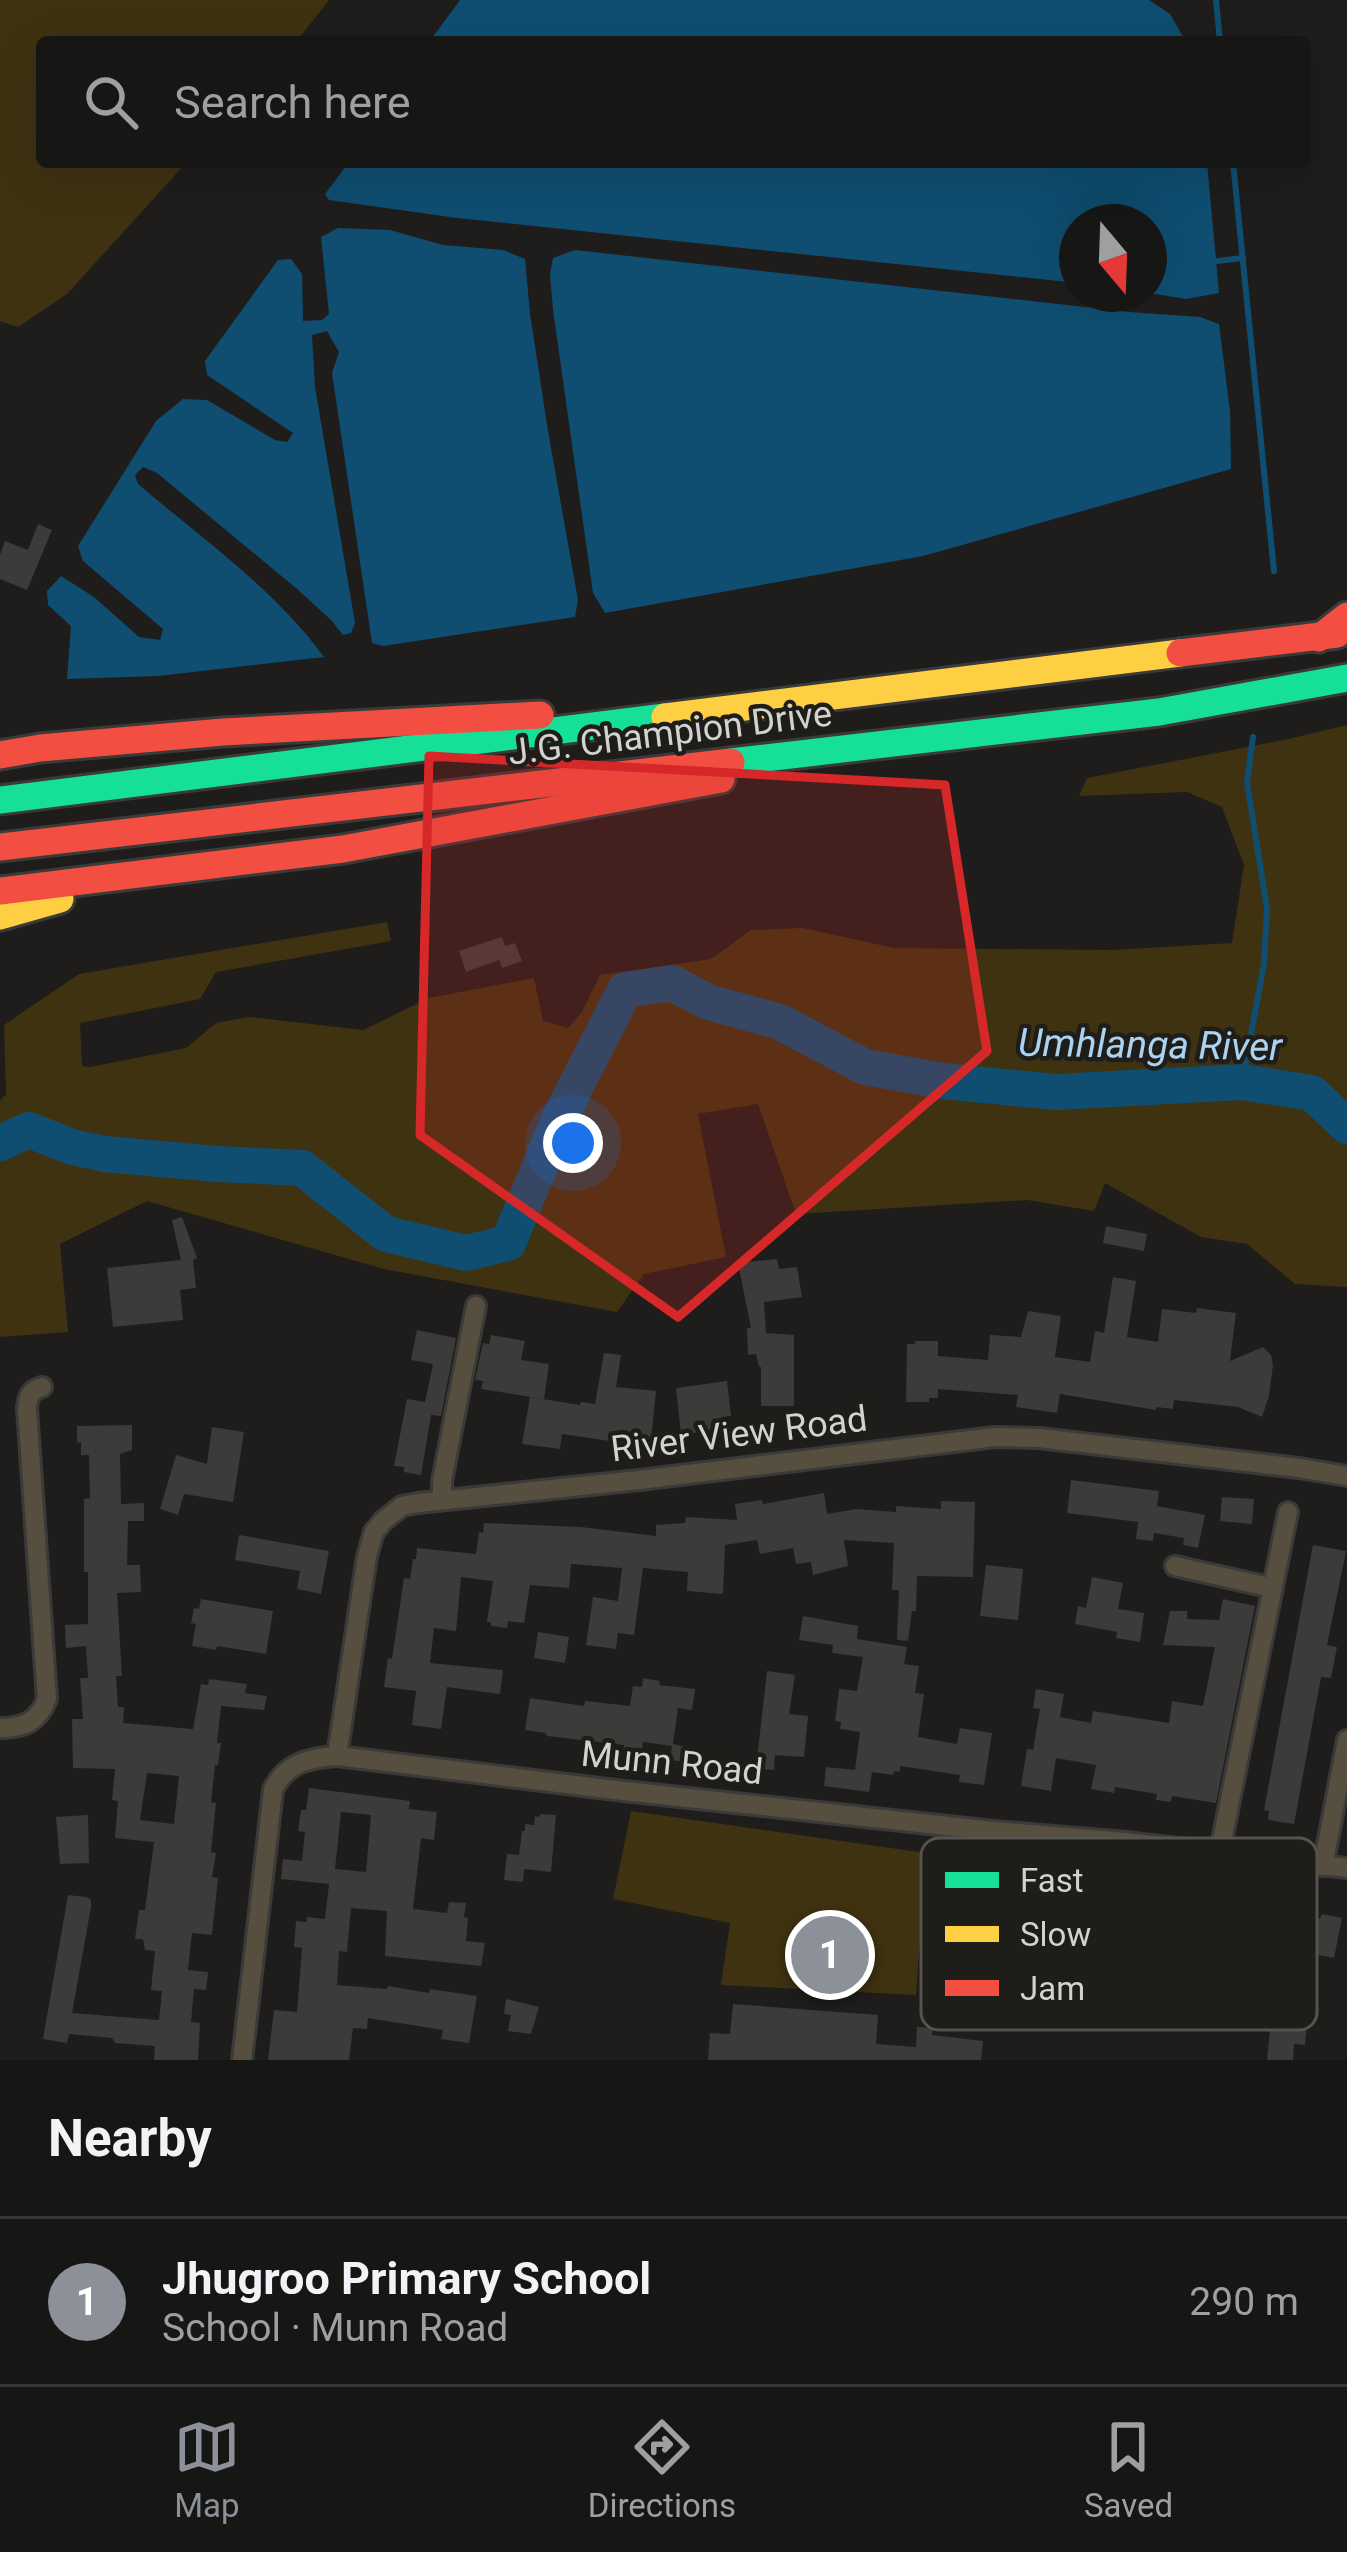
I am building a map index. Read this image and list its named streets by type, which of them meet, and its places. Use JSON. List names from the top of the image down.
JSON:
{
  "streets": {
    "main road": ["J.G. Champion Drive"],
    "street": ["River View Road", "Munn Road"]
  },
  "crossings": [
    ["River View Road", "Munn Road"]
  ],
  "water": ["Umhlanga River"],
  "legend": ["Fast", "Slow", "Jam"],
  "north": "bottom",
  "page": {
    "search": "Search here",
    "pins": "1",
    "heading": "Nearby",
    "list": [
      {
        "mark": "1",
        "name": "Jhugroo Primary School",
        "note": "School · Munn Road",
        "value": "290 m"
      }
    ],
    "nav": ["Map", "Directions", "Saved"]
  }
}
